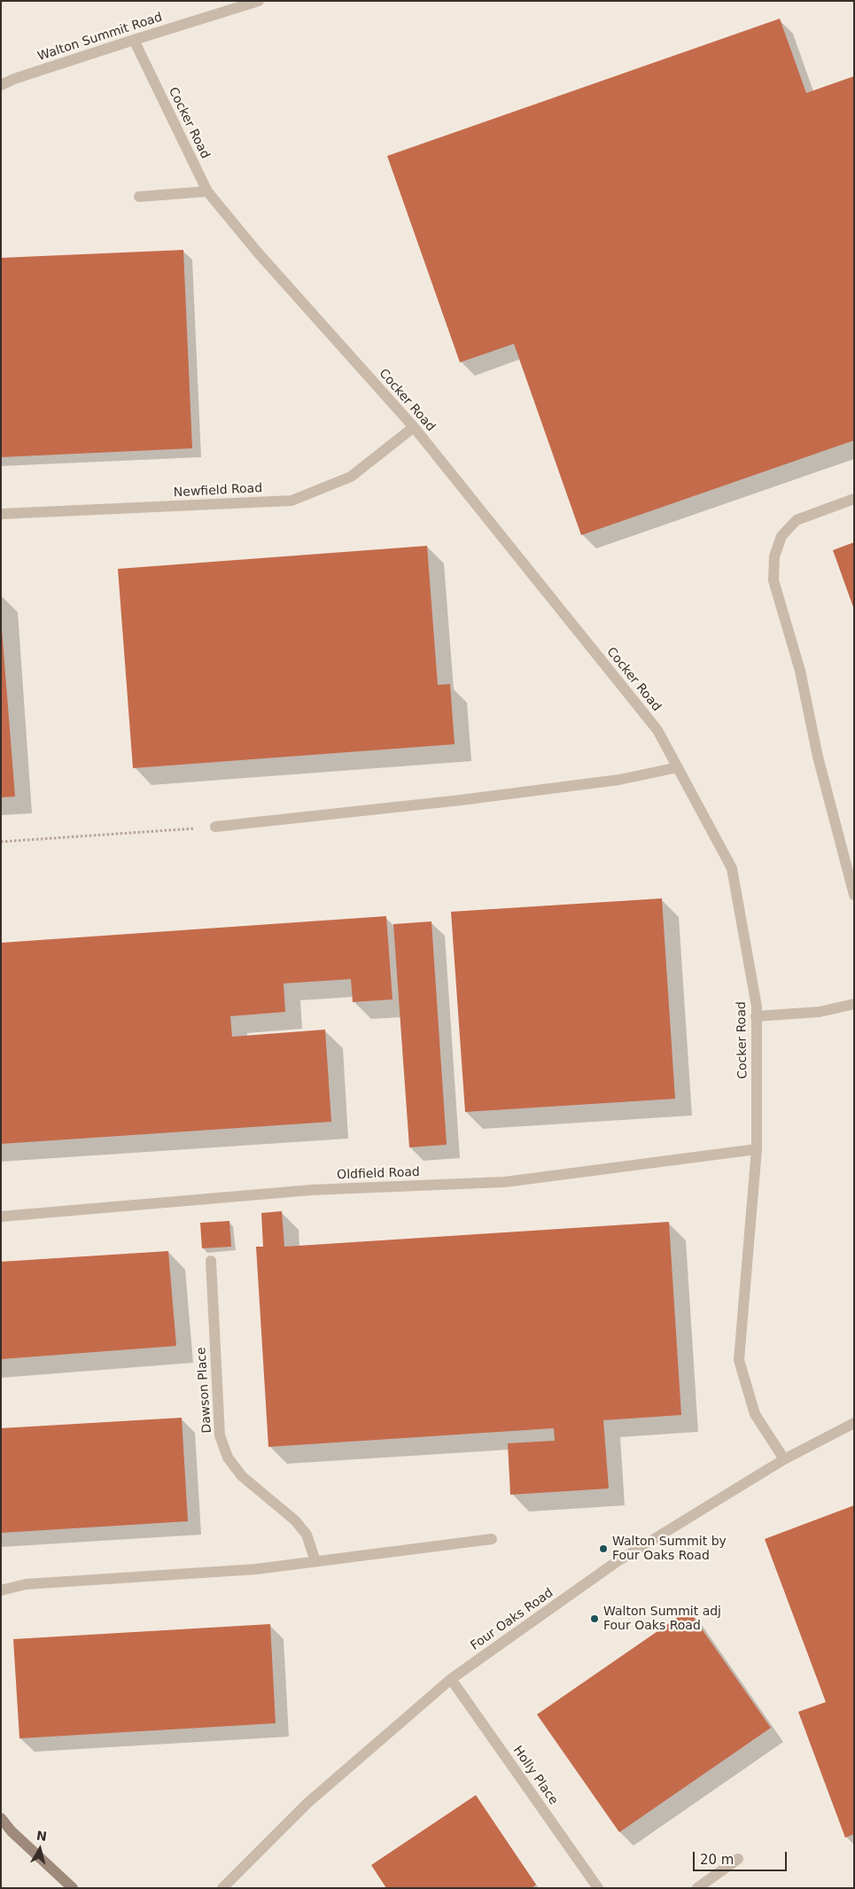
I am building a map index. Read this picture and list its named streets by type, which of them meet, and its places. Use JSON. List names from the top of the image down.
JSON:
{
  "streets": {
    "street": [
      "Walton Summit Road",
      "Cocker Road",
      "Newfield Road",
      "Oldfield Road",
      "Dawson Place",
      "Four Oaks Road",
      "Holly Place"
    ]
  },
  "crossings": [
    ["Walton Summit Road", "Cocker Road"],
    ["Cocker Road", "Newfield Road"],
    ["Cocker Road", "Oldfield Road"],
    ["Cocker Road", "Four Oaks Road"],
    ["Four Oaks Road", "Holly Place"]
  ],
  "places": ["Walton Summit by Four Oaks Road", "Walton Summit adj Four Oaks Road"],
  "scale_bar": "20 m",
  "north": "top"
}
